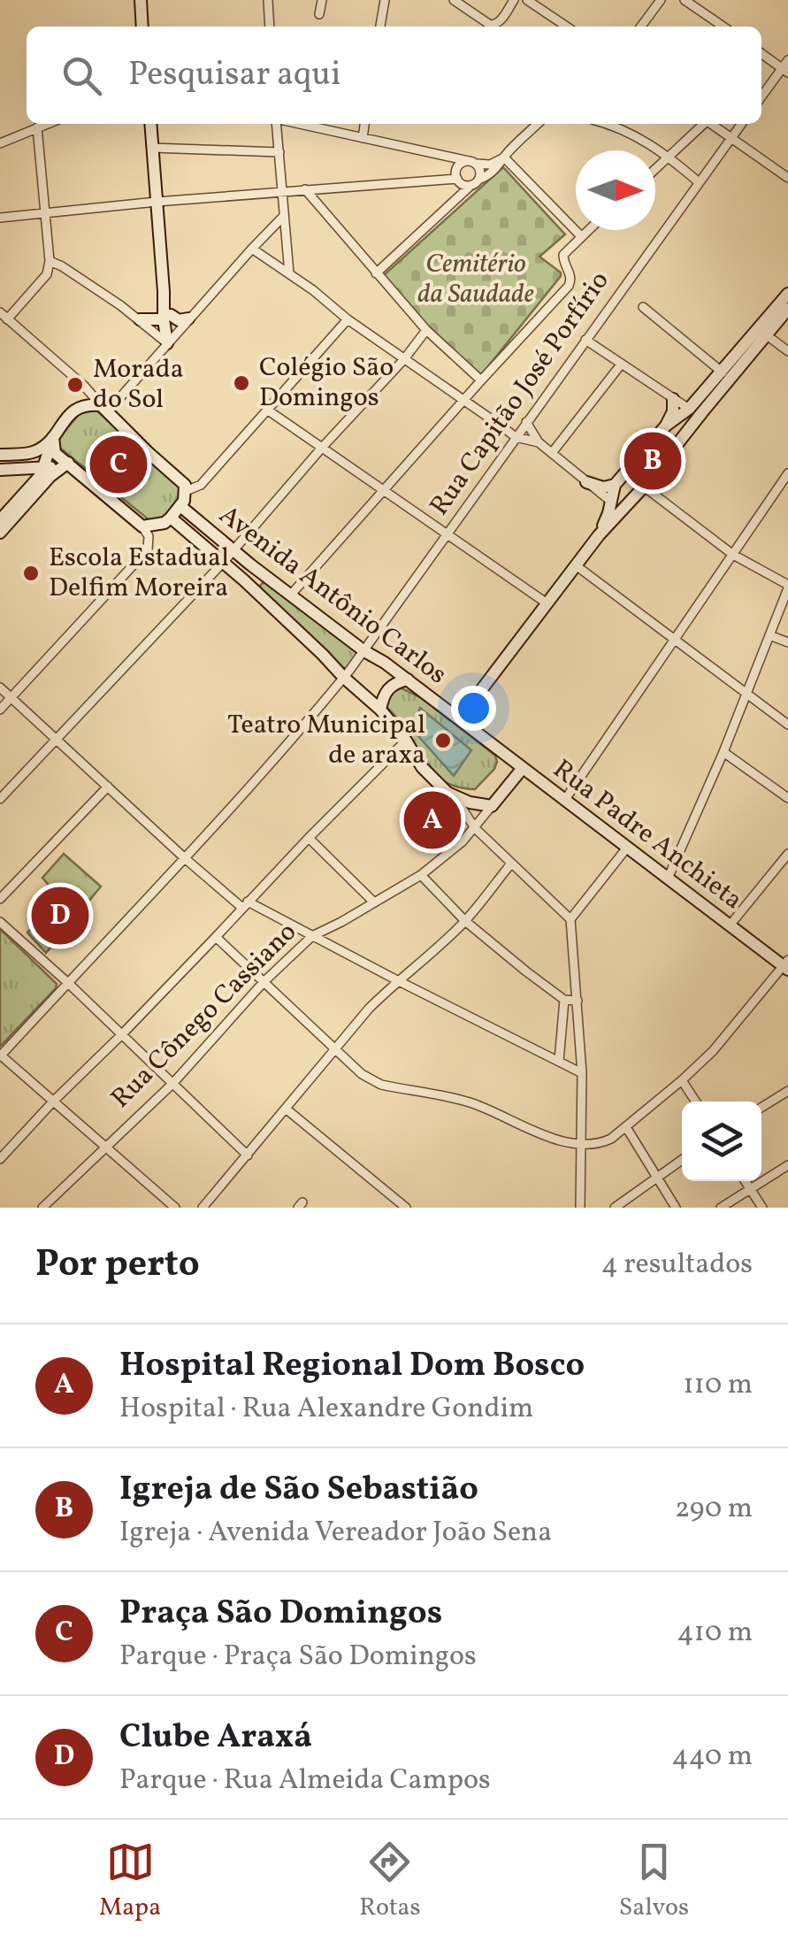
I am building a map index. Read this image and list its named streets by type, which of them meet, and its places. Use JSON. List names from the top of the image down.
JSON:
{
  "streets": {
    "main road": ["Avenida Antônio Carlos", "Rua Padre Anchieta"],
    "street": ["Rua Capitão José Porfírio", "Rua Cônego Cassiano"]
  },
  "crossings": [
    ["Rua Capitão José Porfírio", "Avenida Antônio Carlos"],
    ["Avenida Antônio Carlos", "Rua Padre Anchieta"]
  ],
  "parks": ["Cemitério da Saudade"],
  "places": [
    "Colégio São Domingos",
    "Morada do Sol",
    "Escola Estadual Delfim Moreira",
    "Teatro Municipal de araxa"
  ],
  "north": "right",
  "page": {
    "search": "Pesquisar aqui",
    "pins": [
      "B",
      "C",
      "A",
      "D"
    ],
    "heading": ["Por perto", "4 resultados"],
    "list": [
      {
        "mark": "A",
        "name": "Hospital Regional Dom Bosco",
        "note": "Hospital · Rua Alexandre Gondim",
        "value": "110 m"
      },
      {
        "mark": "B",
        "name": "Igreja de São Sebastião",
        "note": "Igreja · Avenida Vereador João Sena",
        "value": "290 m"
      },
      {
        "mark": "C",
        "name": "Praça São Domingos",
        "note": "Parque · Praça São Domingos",
        "value": "410 m"
      },
      {
        "mark": "D",
        "name": "Clube Araxá",
        "note": "Parque · Rua Almeida Campos",
        "value": "440 m"
      }
    ],
    "nav": ["Mapa", "Rotas", "Salvos"]
  }
}
